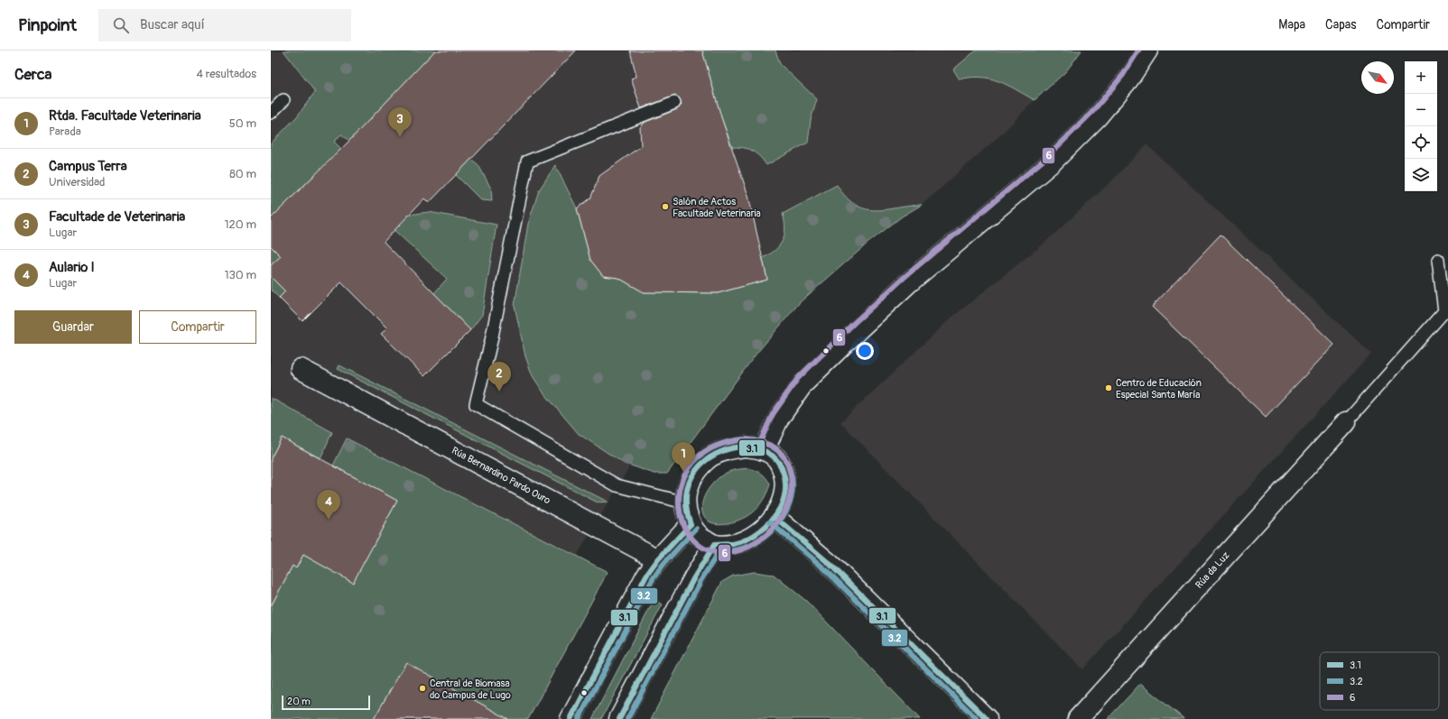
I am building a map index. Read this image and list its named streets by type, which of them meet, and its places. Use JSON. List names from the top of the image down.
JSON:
{
  "streets": {
    "street": ["Rúa Bernardino Pardo Ouro", "Rúa da Luz"]
  },
  "places": ["Salón de Actos Facultade Veterinaria", "Centro de Educación Especial Santa María", "Central de Biomasa do Campus de Lugo"],
  "lines": ["transit line 6", "transit line 3.2", "transit line 3.1"],
  "legend": ["3.1", "3.2", "6"],
  "scale_bar": "20 m",
  "north": "bottom right",
  "page": {
    "header": "Pinpoint",
    "search": "Buscar aquí",
    "nav": ["Mapa", "Capas", "Compartir"],
    "heading": ["Cerca", "4 resultados"],
    "map_buttons": ["+", "−"],
    "list": [
      {
        "mark": "1",
        "name": "Rtda. Facultade Veterinaria",
        "note": "Parada",
        "value": "50 m"
      },
      {
        "mark": "2",
        "name": "Campus Terra",
        "note": "Universidad",
        "value": "80 m"
      },
      {
        "mark": "3",
        "name": "Facultade de Veterinaria",
        "note": "Lugar",
        "value": "120 m"
      },
      {
        "mark": "4",
        "name": "Aulario I",
        "note": "Lugar",
        "value": "130 m"
      }
    ],
    "pins": [
      "3",
      "2",
      "1",
      "4"
    ],
    "buttons": ["Guardar", "Compartir"],
    "scale": "20 m"
  }
}
